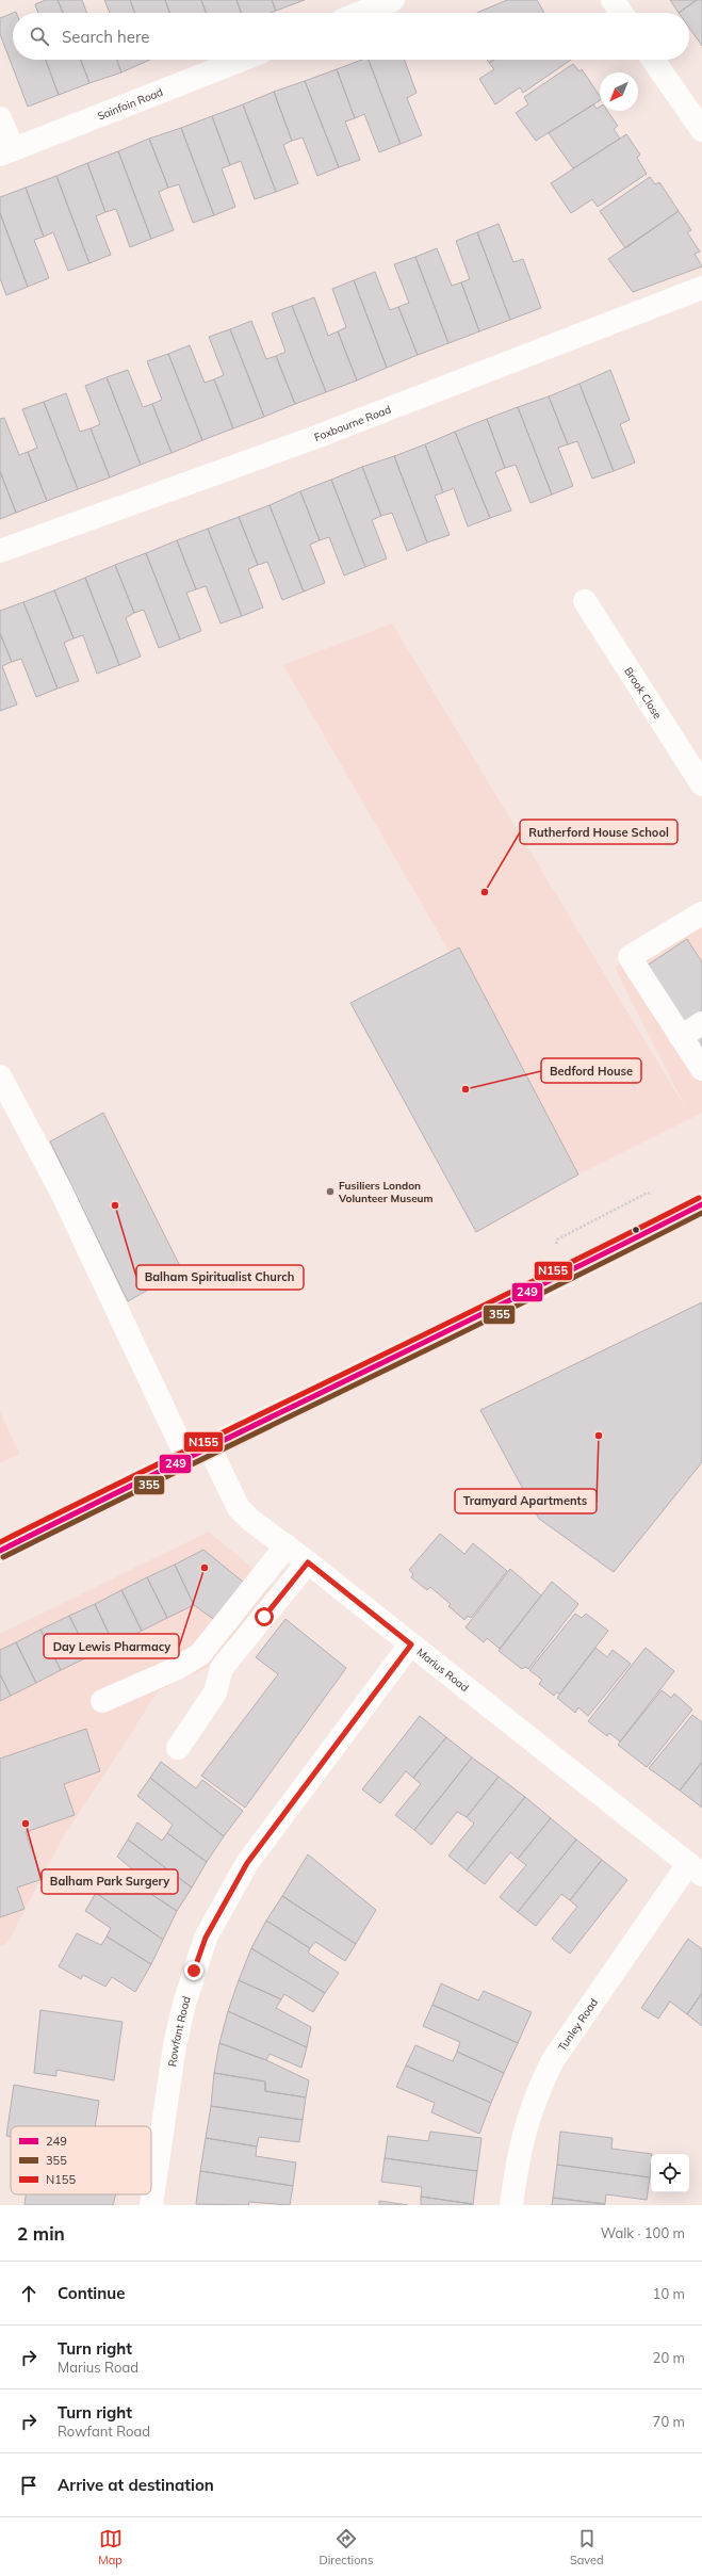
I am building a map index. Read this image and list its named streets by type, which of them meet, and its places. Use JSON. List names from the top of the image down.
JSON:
{
  "streets": {
    "main road": [
      "Sainfoin Road",
      "Foxbourne Road",
      "Brook Close",
      "Marius Road",
      "Tunley Road",
      "Rowfant Road"
    ]
  },
  "crossings": [
    ["Marius Road", "Tunley Road"],
    ["Marius Road", "Rowfant Road"]
  ],
  "places": [
    "Rutherford House School",
    "Bedford House",
    "Fusiliers London Volunteer Museum",
    "Balham Spiritualist Church",
    "Tramyard Apartments",
    "Day Lewis Pharmacy",
    "Balham Park Surgery"
  ],
  "lines": ["transit line N155", "transit line 249", "transit line 355"],
  "legend": ["249", "355", "N155"],
  "north": "bottom left",
  "page": {
    "search": "Search here",
    "heading": ["2 min", "Walk · 100 m"],
    "list": [
      ["Continue", "10 m"],
      ["Turn right", "Marius Road", "20 m"],
      ["Turn right", "Rowfant Road", "70 m"],
      "Arrive at destination"
    ],
    "nav": ["Map", "Directions", "Saved"]
  }
}
